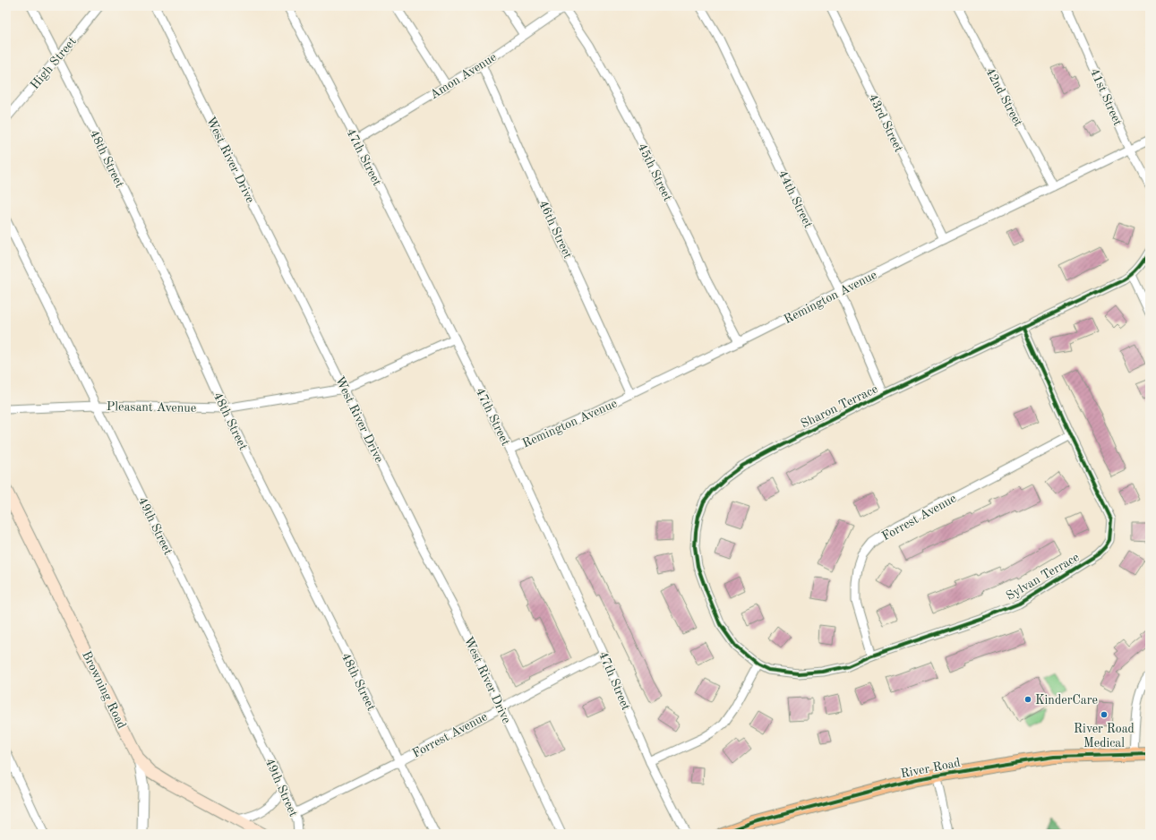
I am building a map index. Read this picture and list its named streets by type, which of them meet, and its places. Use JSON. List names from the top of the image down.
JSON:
{
  "streets": {
    "main road": ["Browning Road", "River Road"],
    "street": [
      "High Street",
      "Amon Avenue",
      "42nd Street",
      "41st Street",
      "43rd Street",
      "47th Street",
      "48th Street",
      "West River Drive",
      "45th Street",
      "44th Street",
      "46th Street",
      "Remington Avenue",
      "Sharon Terrace",
      "Pleasant Avenue",
      "Forrest Avenue",
      "49th Street",
      "Sylvan Terrace"
    ]
  },
  "crossings": [
    ["High Street", "48th Street"],
    ["Amon Avenue", "47th Street"],
    ["Amon Avenue", "45th Street"],
    ["Amon Avenue", "46th Street"],
    ["42nd Street", "Remington Avenue"],
    ["41st Street", "Remington Avenue"],
    ["43rd Street", "Remington Avenue"],
    ["47th Street", "Remington Avenue"],
    ["47th Street", "Pleasant Avenue"],
    ["47th Street", "Forrest Avenue"],
    ["48th Street", "Pleasant Avenue"],
    ["48th Street", "Forrest Avenue"],
    ["West River Drive", "Pleasant Avenue"],
    ["West River Drive", "Forrest Avenue"],
    ["45th Street", "Remington Avenue"],
    ["44th Street", "Remington Avenue"],
    ["44th Street", "Sharon Terrace"],
    ["46th Street", "Remington Avenue"],
    ["Sharon Terrace", "Sylvan Terrace"],
    ["Pleasant Avenue", "49th Street"],
    ["Forrest Avenue", "49th Street"],
    ["Forrest Avenue", "Sylvan Terrace"]
  ],
  "places": ["KinderCare", "River Road Medical"]
}
